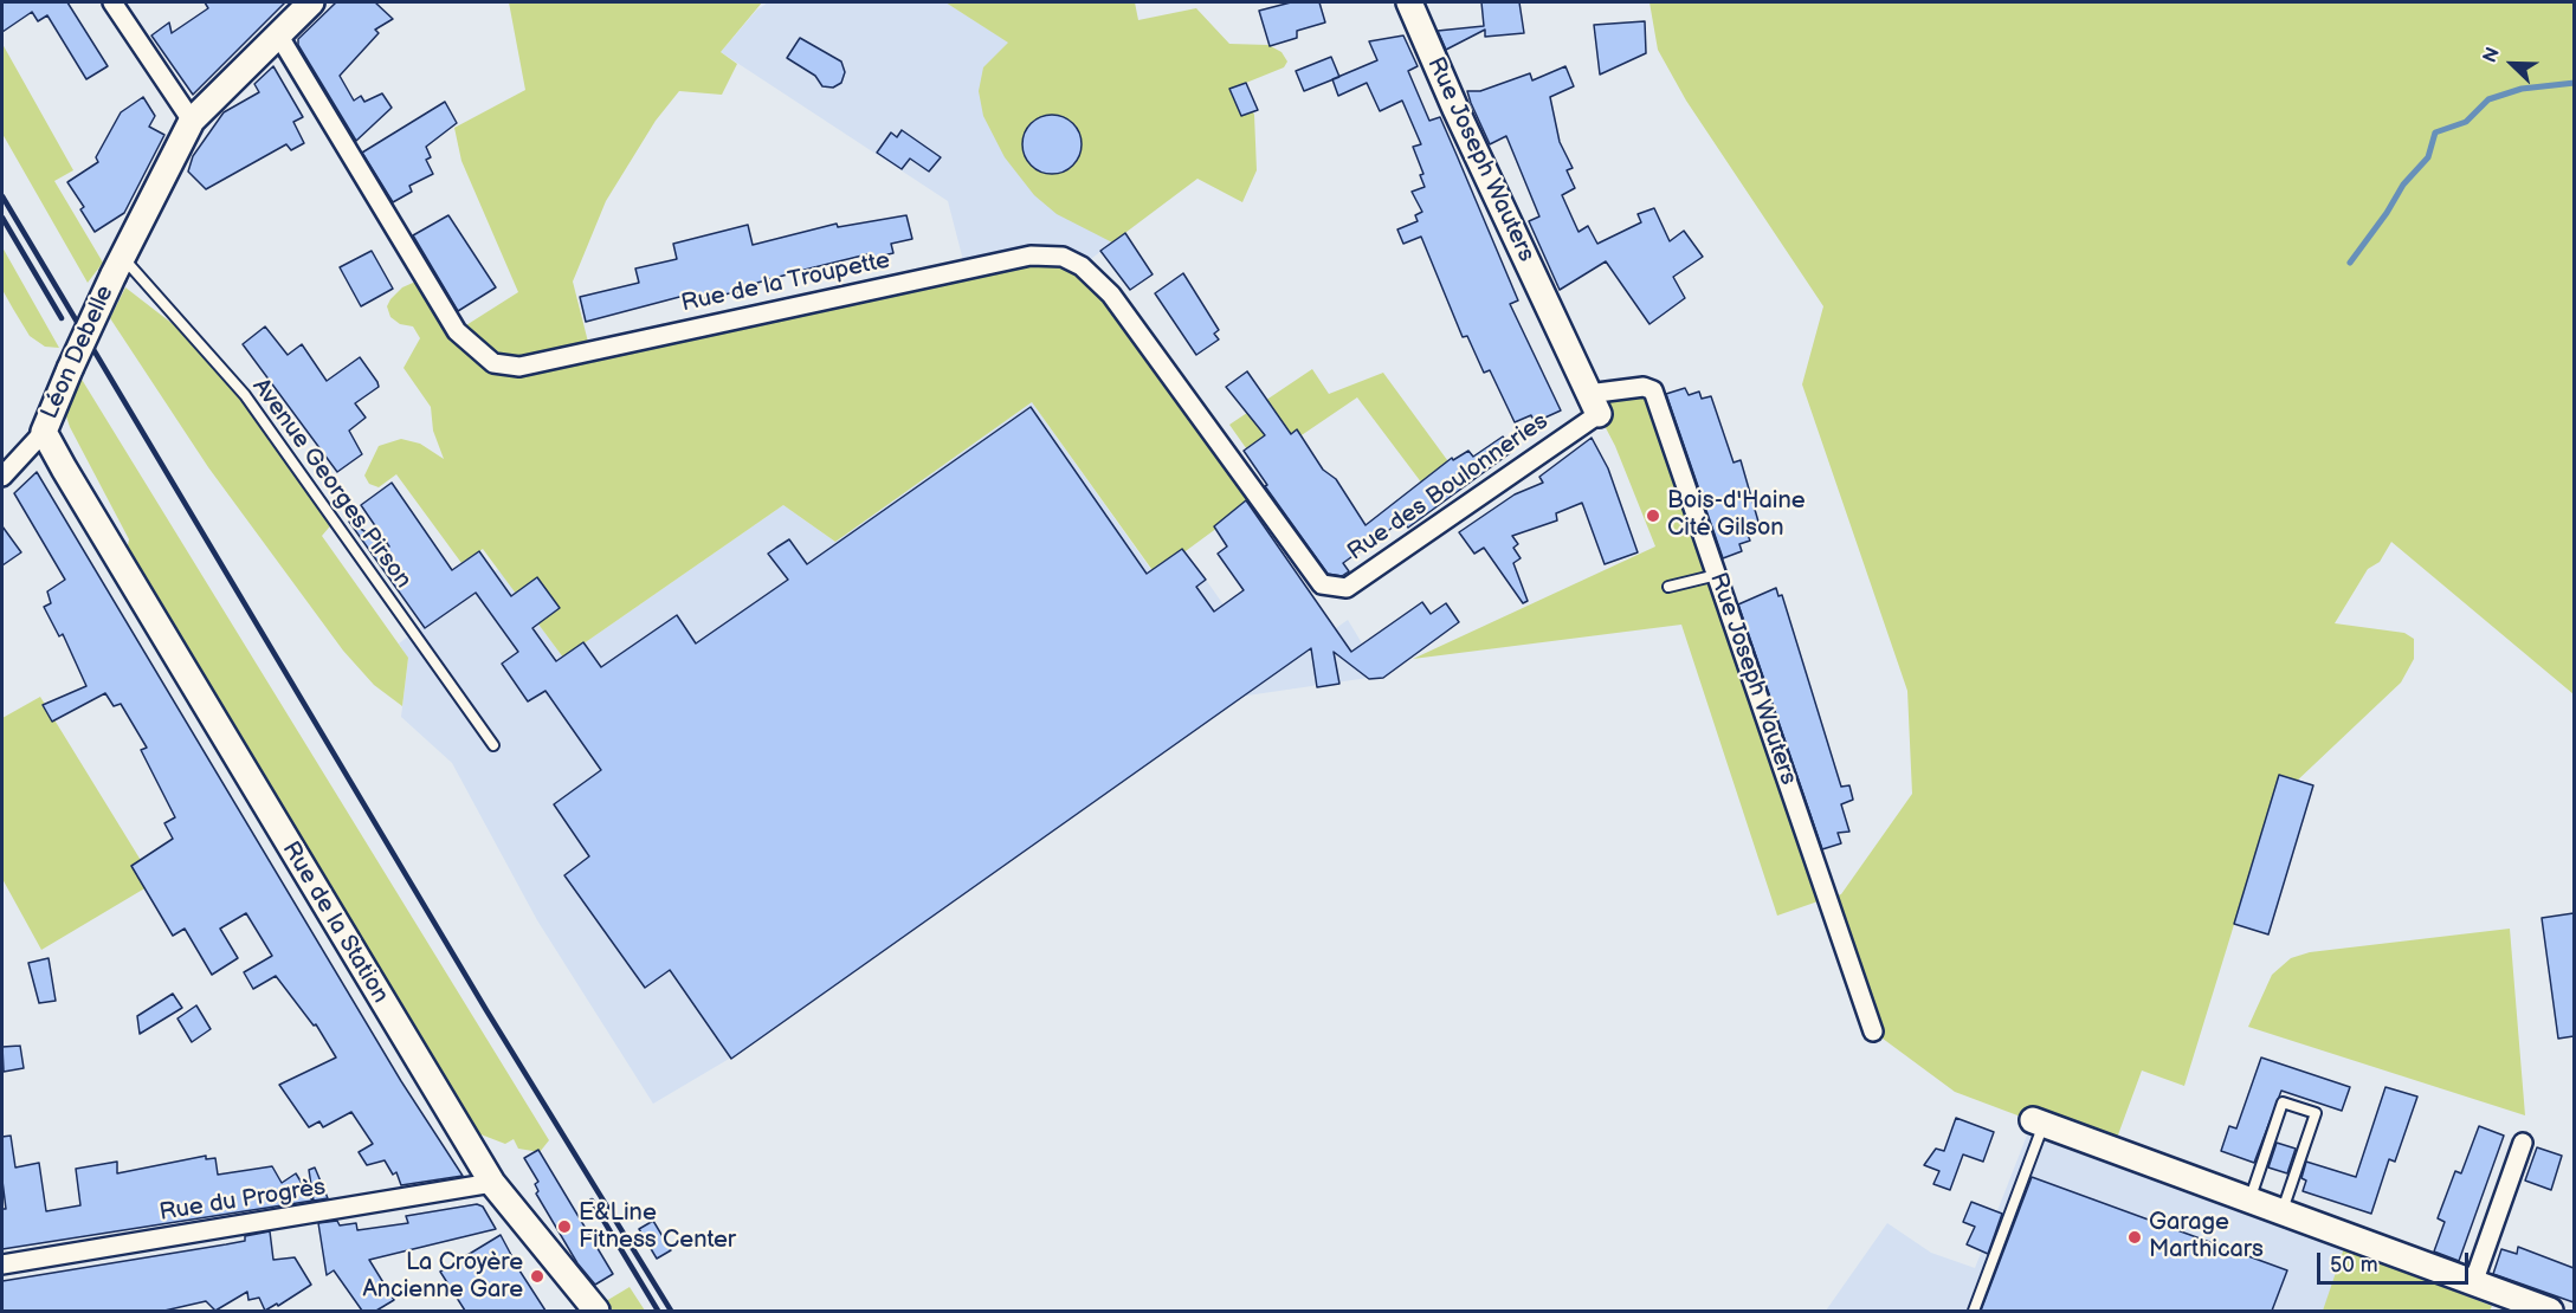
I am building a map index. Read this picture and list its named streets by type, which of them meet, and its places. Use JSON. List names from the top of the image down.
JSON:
{
  "streets": {
    "street": [
      "Rue Joseph Wauters",
      "Rue de la Troupette",
      "Léon Debelle",
      "Rue des Boulonneries",
      "Rue de la Station",
      "Rue du Progrès"
    ],
    "lane": ["Avenue Georges Pirson"]
  },
  "crossings": [
    ["Rue Joseph Wauters", "Rue des Boulonneries"],
    ["Rue de la Troupette", "Léon Debelle"],
    ["Rue de la Troupette", "Rue des Boulonneries"],
    ["Léon Debelle", "Avenue Georges Pirson"],
    ["Léon Debelle", "Rue de la Station"],
    ["Rue de la Station", "Rue du Progrès"]
  ],
  "places": [
    "Bois-d'Haine Cité Gilson",
    "E&Line Fitness Center",
    "Garage Marthicars",
    "La Croyère Ancienne Gare"
  ],
  "scale_bar": "50 m",
  "north": "top left"
}
